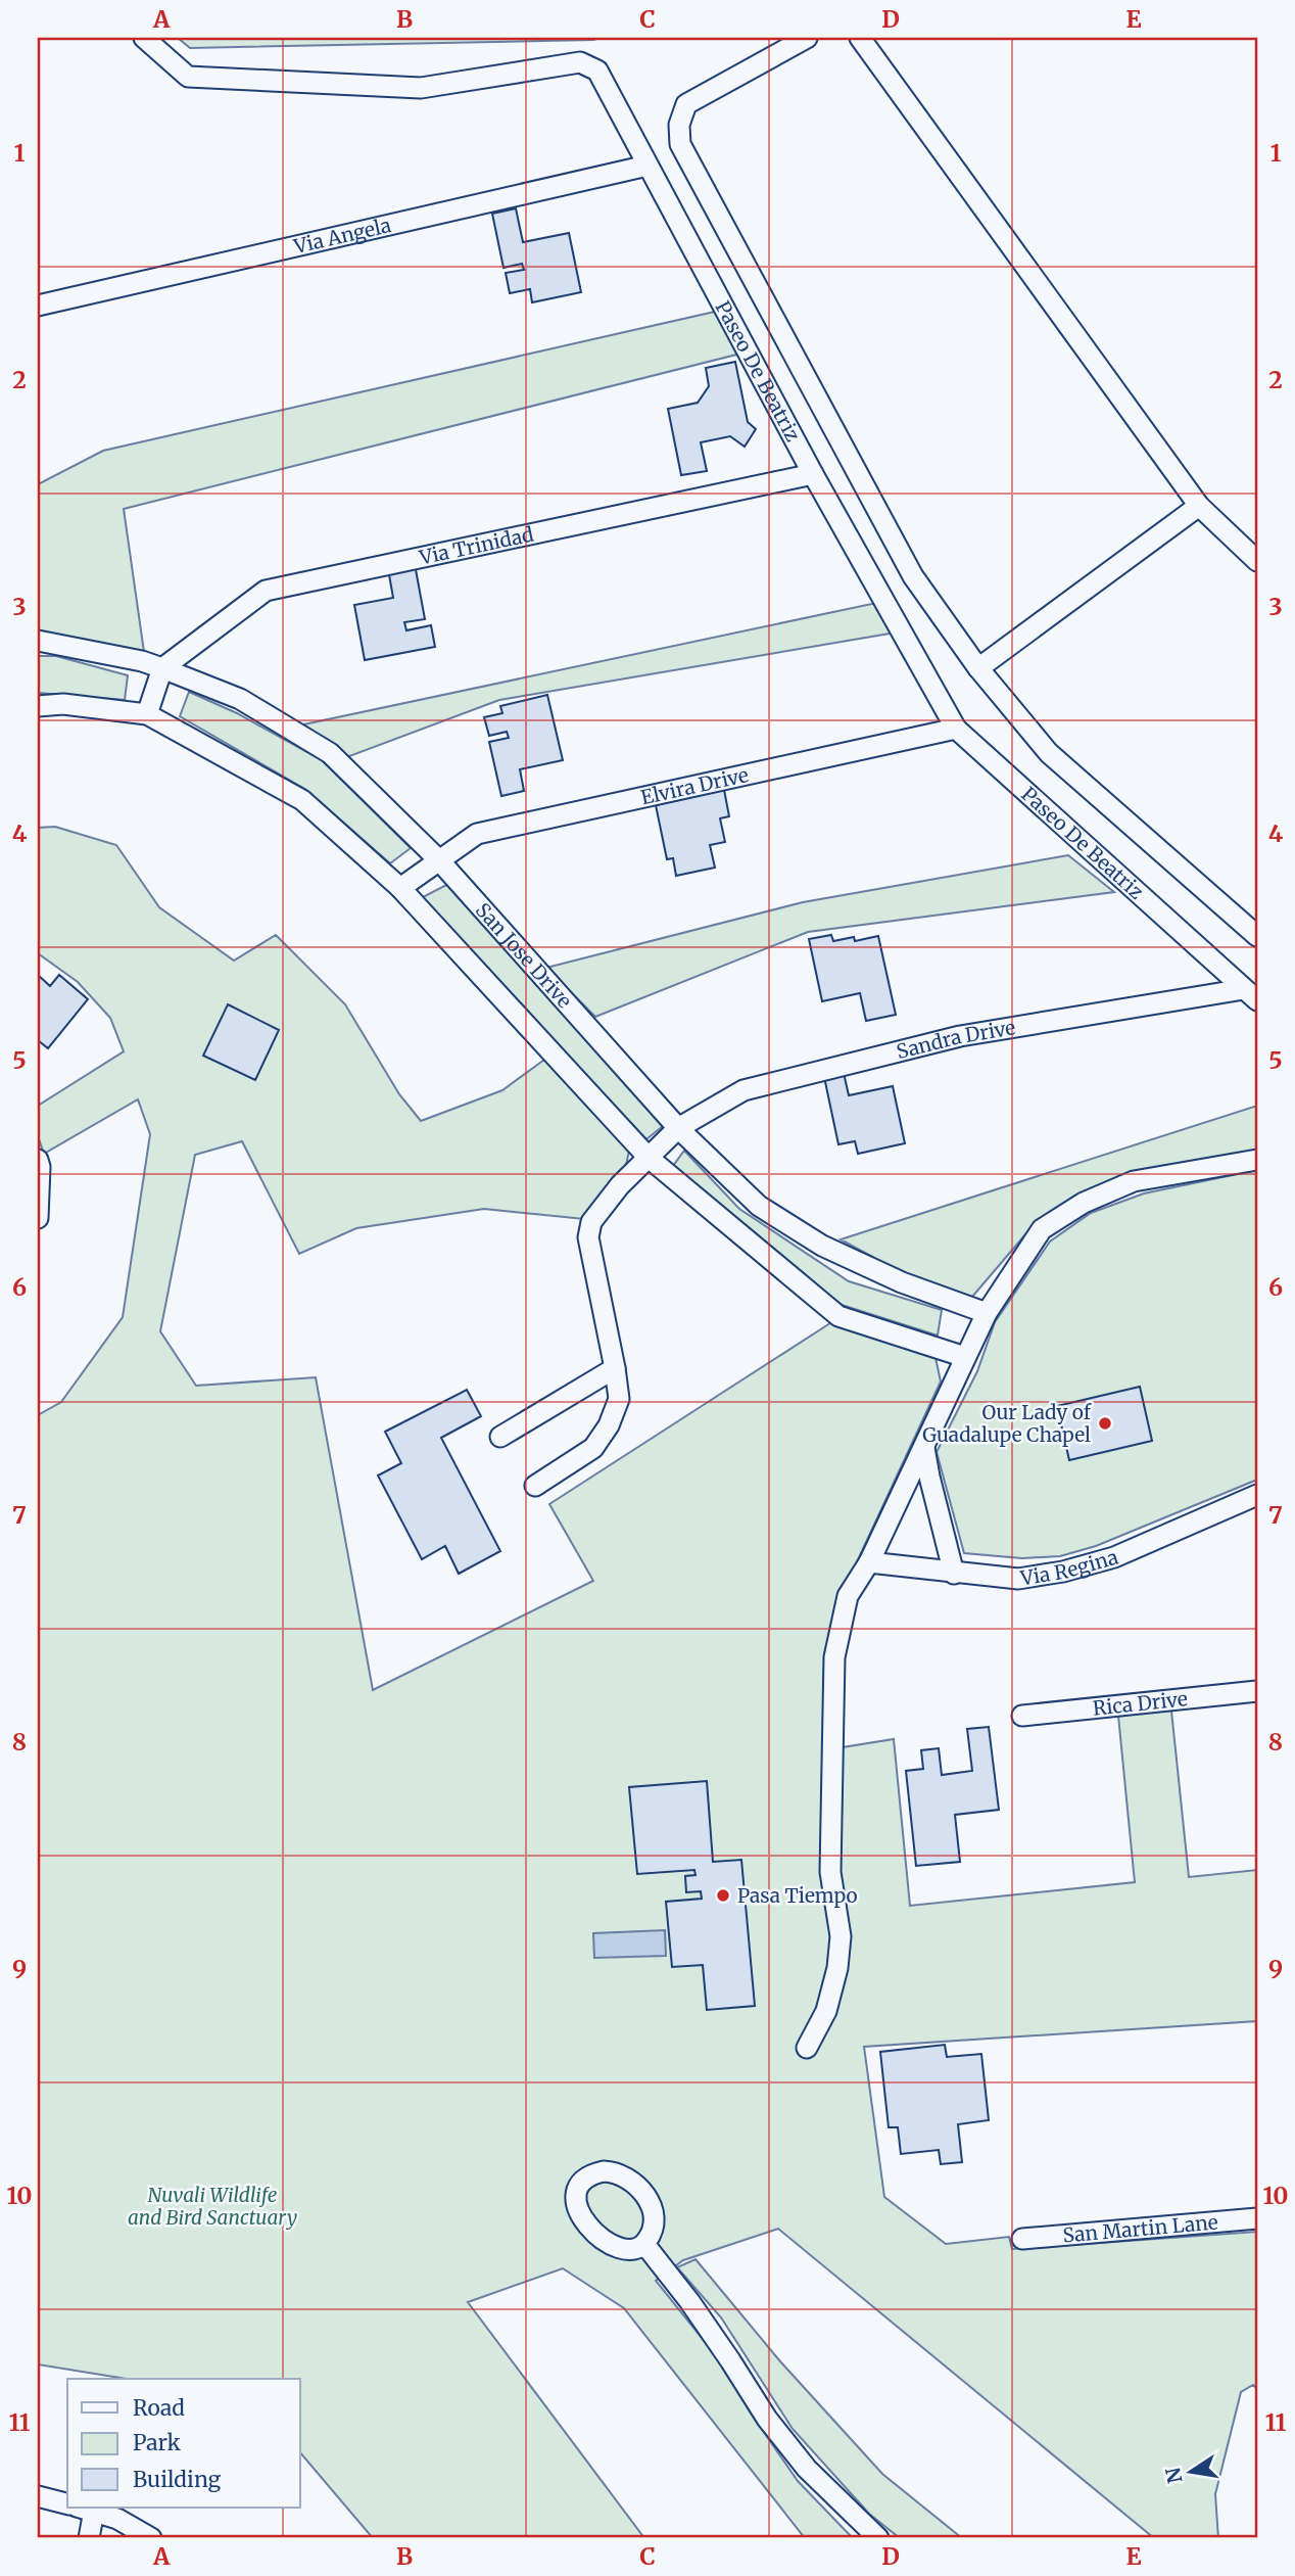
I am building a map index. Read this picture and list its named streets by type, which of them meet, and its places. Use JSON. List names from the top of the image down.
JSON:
{
  "streets": {
    "street": [
      "Via Angela",
      "Paseo De Beatriz",
      "Via Trinidad",
      "Elvira Drive",
      "San Jose Drive",
      "Sandra Drive",
      "Via Regina",
      "Rica Drive",
      "San Martin Lane"
    ]
  },
  "crossings": [
    ["Via Angela", "Paseo De Beatriz"],
    ["Paseo De Beatriz", "Via Trinidad"],
    ["Paseo De Beatriz", "Elvira Drive"],
    ["Paseo De Beatriz", "Sandra Drive"],
    ["Via Trinidad", "San Jose Drive"],
    ["Elvira Drive", "San Jose Drive"],
    ["San Jose Drive", "Sandra Drive"]
  ],
  "parks": ["Nuvali Wildlife and Bird Sanctuary"],
  "places": ["Our Lady of Guadalupe Chapel", "Pasa Tiempo"],
  "legend": ["Road", "Park", "Building"],
  "north": "left",
  "grid": {
    "columns": [
      "A",
      "B",
      "C",
      "D",
      "E"
    ],
    "rows": [
      "1",
      "2",
      "3",
      "4",
      "5",
      "6",
      "7",
      "8",
      "9",
      "10",
      "11"
    ]
  }
}
